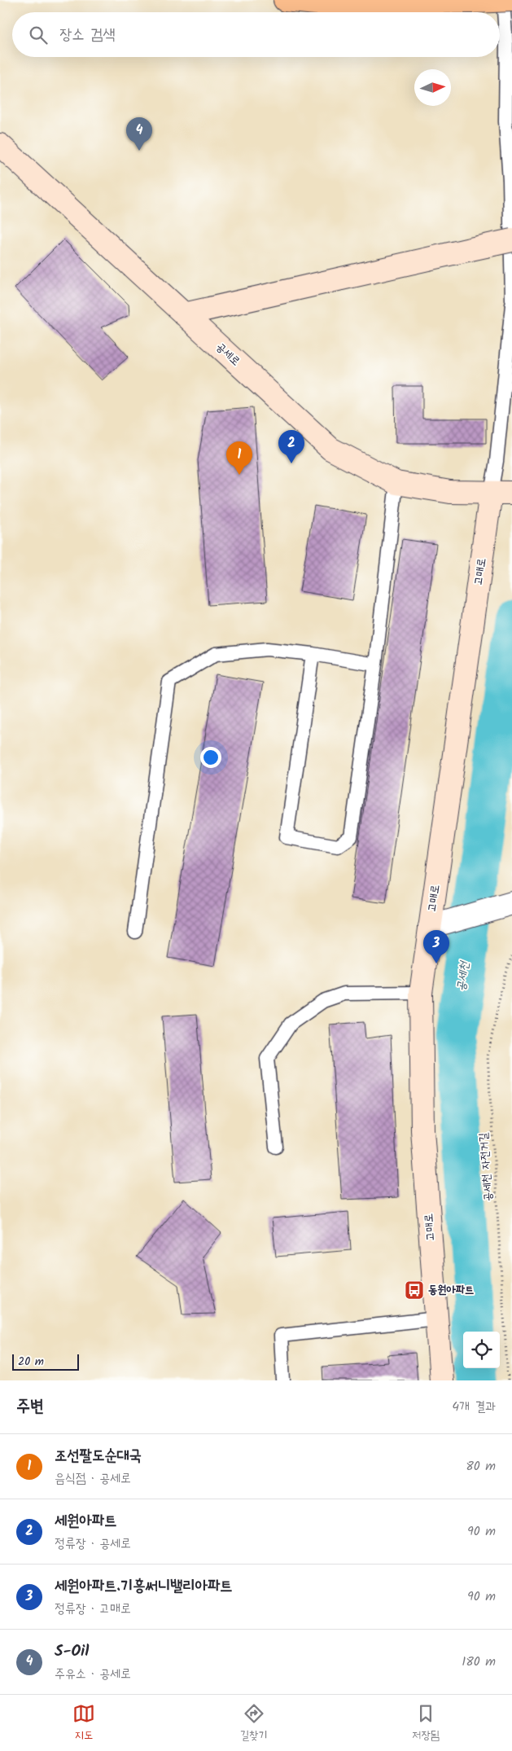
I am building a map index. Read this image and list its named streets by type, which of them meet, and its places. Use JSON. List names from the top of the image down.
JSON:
{
  "streets": {
    "street": ["공세로", "고매로"],
    "path": ["공세천 자전거길"]
  },
  "crossings": [
    ["공세로", "고매로"]
  ],
  "water": ["공세천"],
  "places": {
    "bus stop": ["동원아파트"]
  },
  "scale_bar": "20 m",
  "north": "right",
  "page": {
    "search": "장소 검색",
    "pins": [
      "4",
      "2",
      "1",
      "3"
    ],
    "scale": "20 m",
    "heading": ["주변", "4개 결과"],
    "list": [
      {
        "mark": "1",
        "name": "조선팔도순대국",
        "note": "음식점 · 공세로",
        "value": "80 m"
      },
      {
        "mark": "2",
        "name": "세원아파트",
        "note": "정류장 · 공세로",
        "value": "90 m"
      },
      {
        "mark": "3",
        "name": "세원아파트.기흥써니밸리아파트",
        "note": "정류장 · 고매로",
        "value": "90 m"
      },
      {
        "mark": "4",
        "name": "S-Oil",
        "note": "주유소 · 공세로",
        "value": "180 m"
      }
    ],
    "nav": ["지도", "길찾기", "저장됨"]
  }
}
